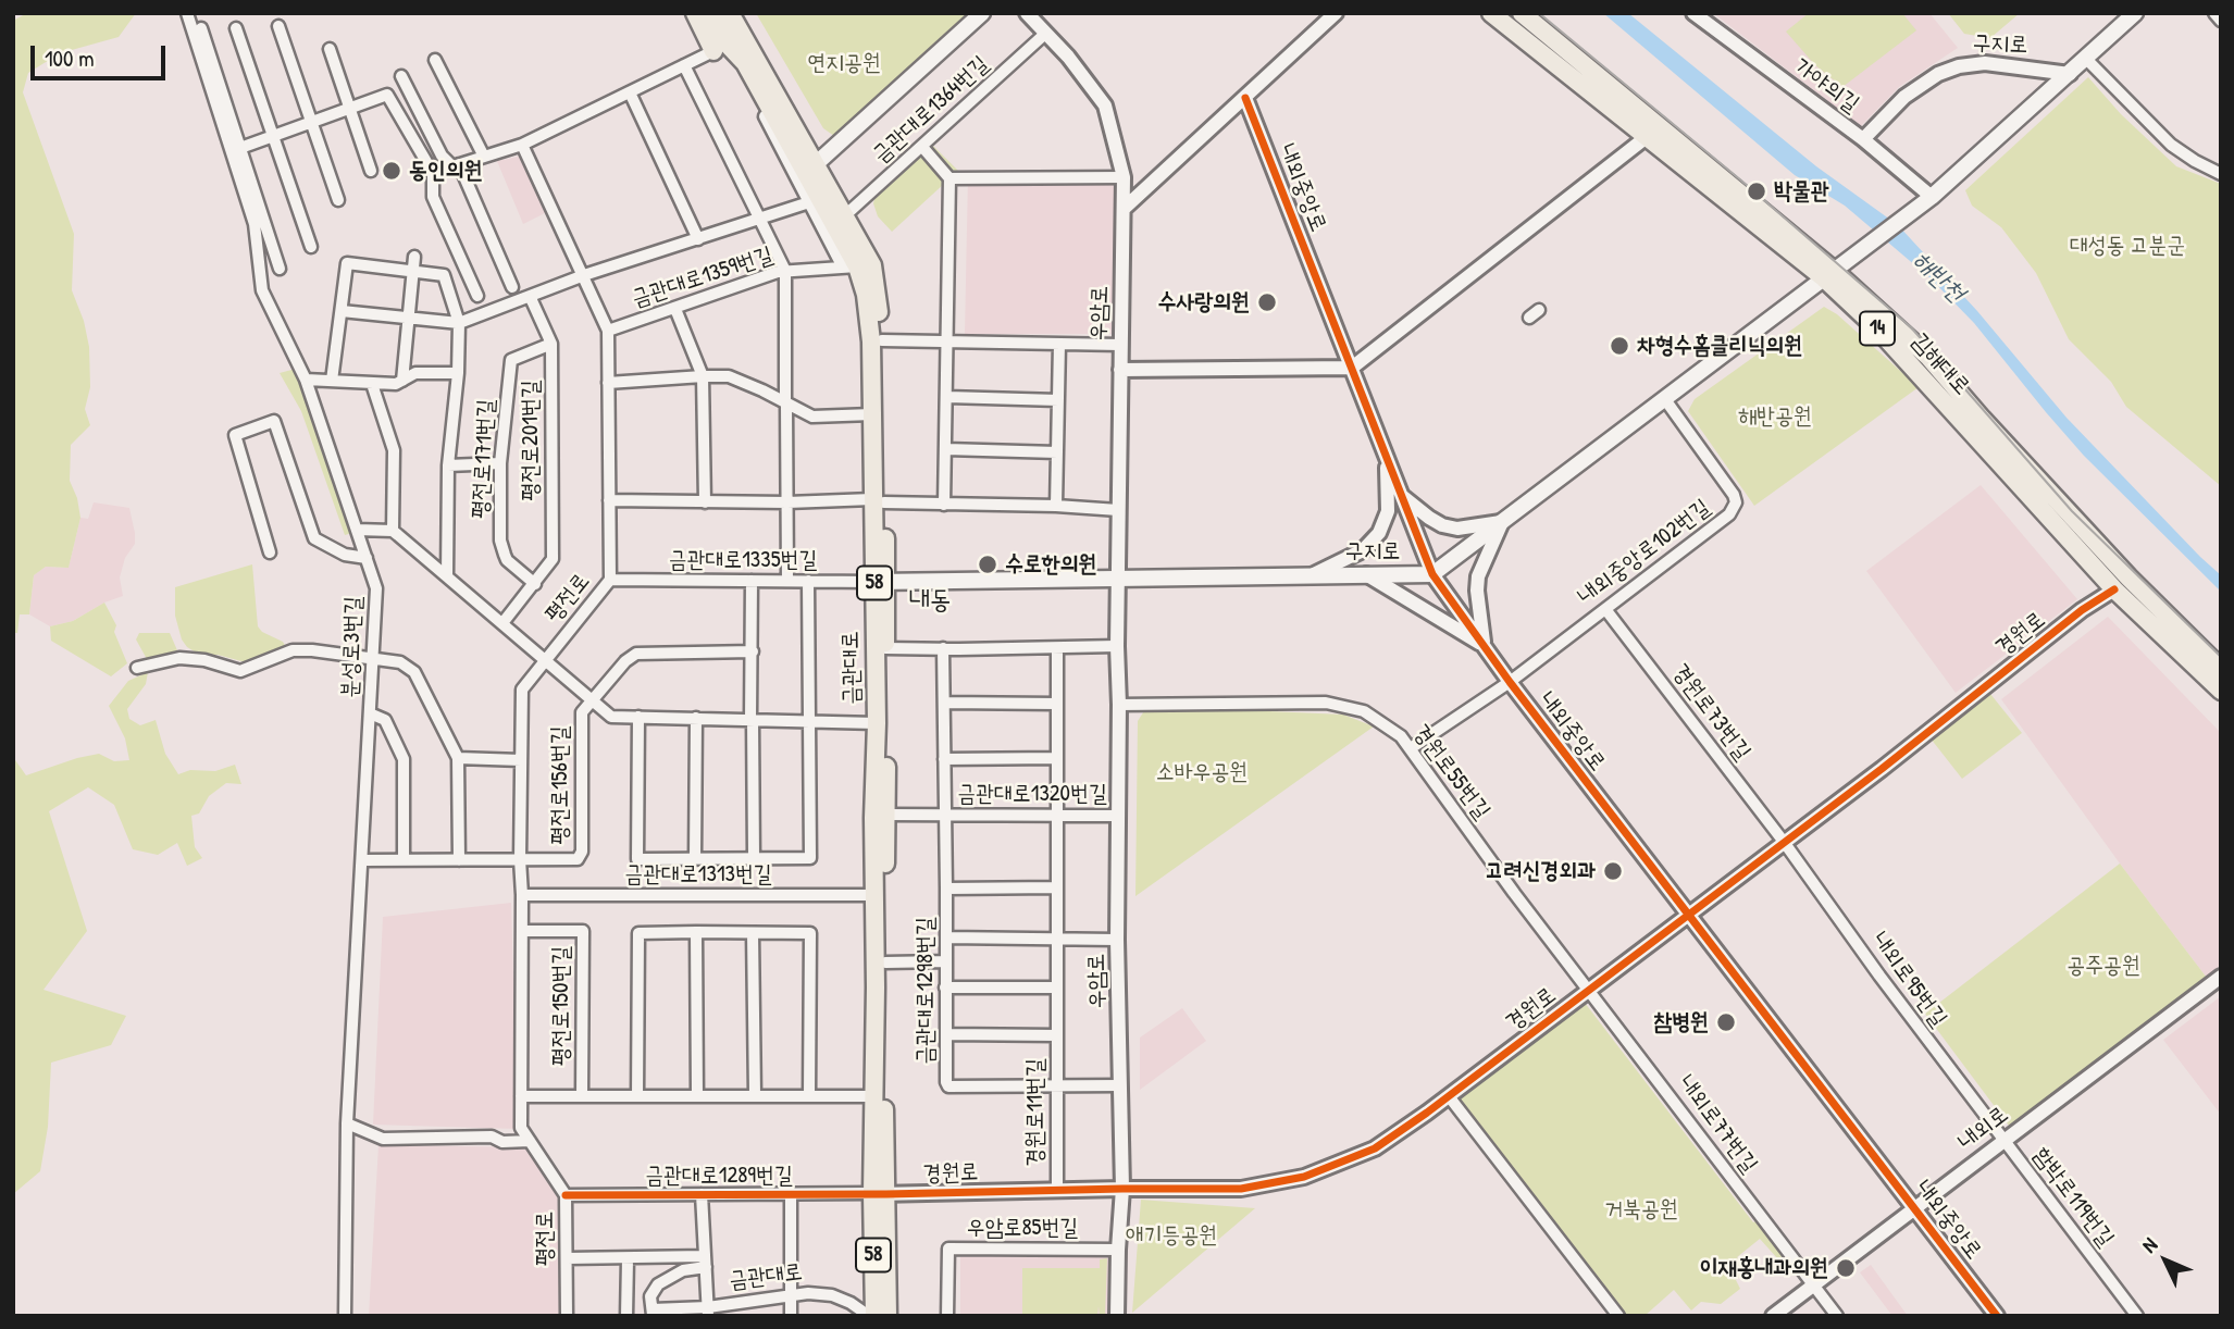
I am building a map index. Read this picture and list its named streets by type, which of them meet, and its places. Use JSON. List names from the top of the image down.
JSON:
{
  "streets": {
    "main road": [
      "구지로",
      "14",
      "김해대로",
      "58",
      "금관대로"
    ],
    "street": [
      "가야의길",
      "금관대로1364번길",
      "내외중앙로",
      "금관대로1359번길",
      "우암로",
      "평전로201번길",
      "평전로171번길",
      "내외중앙로102번길",
      "금관대로1335번길",
      "평전로",
      "경원로",
      "분성로3번길",
      "경원로73번길",
      "경원로55번길",
      "평전로156번길",
      "금관대로1320번길",
      "금관대로1313번길",
      "내외로95번길",
      "금관대로1298번길",
      "평전로150번길",
      "경원로11번길",
      "내외로77번길",
      "내외로",
      "금관대로1289번길",
      "함박로119번길",
      "우암로85번길"
    ]
  },
  "crossings": [
    ["구지로", "가야의길"],
    ["구지로", "내외중앙로"],
    ["구지로", "우암로"],
    ["구지로", "김해대로"],
    ["구지로", "내외중앙로102번길"],
    ["구지로", "금관대로1335번길"],
    ["구지로", "금관대로"],
    ["금관대로1364번길", "우암로"],
    ["금관대로1364번길", "금관대로"],
    ["내외중앙로", "내외중앙로102번길"],
    ["내외중앙로", "경원로"],
    ["내외중앙로", "내외로"],
    ["금관대로1359번길", "평전로"],
    ["금관대로1359번길", "금관대로"],
    ["우암로", "경원로"],
    ["우암로", "경원로55번길"],
    ["우암로", "금관대로1320번길"],
    ["우암로", "금관대로1298번길"],
    ["우암로", "우암로85번길"],
    ["김해대로", "경원로"],
    ["평전로201번길", "평전로171번길"],
    ["내외중앙로102번길", "경원로73번길"],
    ["내외중앙로102번길", "경원로55번길"],
    ["금관대로1335번길", "평전로"],
    ["금관대로1335번길", "금관대로"],
    ["평전로", "평전로156번길"],
    ["평전로", "금관대로1313번길"],
    ["평전로", "평전로150번길"],
    ["평전로", "금관대로1289번길"],
    ["경원로", "금관대로"],
    ["경원로", "경원로73번길"],
    ["경원로", "경원로55번길"],
    ["경원로", "내외로95번길"],
    ["경원로", "경원로11번길"],
    ["경원로", "내외로77번길"],
    ["경원로", "금관대로1289번길"],
    ["금관대로", "금관대로1320번길"],
    ["금관대로", "금관대로1313번길"],
    ["금관대로", "금관대로1289번길"],
    ["경원로73번길", "내외로95번길"],
    ["경원로55번길", "내외로77번길"],
    ["금관대로1320번길", "금관대로1298번길"],
    ["금관대로1320번길", "경원로11번길"],
    ["내외로95번길", "내외로"],
    ["내외로95번길", "함박로119번길"],
    ["금관대로1298번길", "경원로11번길"],
    ["내외로77번길", "내외로"],
    ["내외로", "함박로119번길"]
  ],
  "districts": ["내동"],
  "water": ["해반천"],
  "parks": [
    "연지공원",
    "대성동 고분군",
    "해반공원",
    "소바우공원",
    "공주공원",
    "거북공원",
    "애기등공원"
  ],
  "places": [
    "동인의원",
    "박물관",
    "수사랑의원",
    "차형수홈클리닉의원",
    "수로한의원",
    "고려신경외과",
    "참병원",
    "이재홍내과의원"
  ],
  "scale_bar": "100 m",
  "north": "top left"
}
